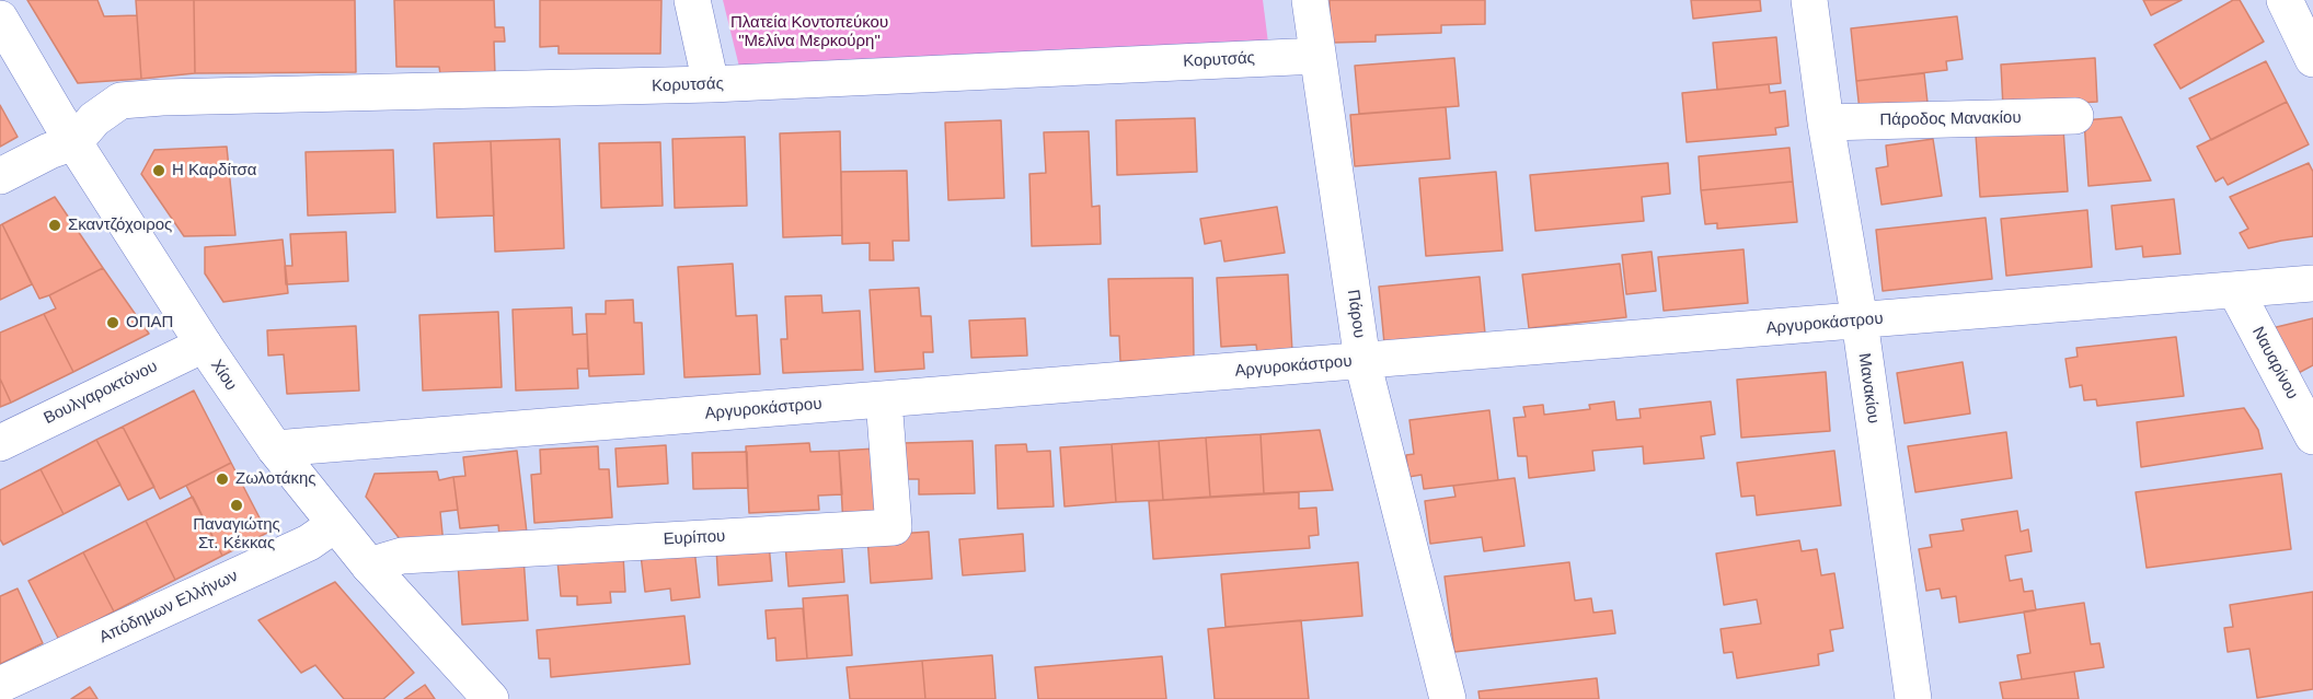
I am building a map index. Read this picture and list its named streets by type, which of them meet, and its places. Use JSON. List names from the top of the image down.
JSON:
{
  "streets": {
    "street": [
      "Κορυτσάς",
      "Πάροδος Μανακίου",
      "Πάρου",
      "Αργυροκάστρου",
      "Ναυαρίνου",
      "Χίου",
      "Μανακίου",
      "Βουλγαροκτόνου",
      "Ευρίπου",
      "Απόδημων Ελλήνων"
    ]
  },
  "crossings": [
    ["Κορυτσάς", "Πάρου"],
    ["Κορυτσάς", "Χίου"],
    ["Πάροδος Μανακίου", "Μανακίου"],
    ["Πάρου", "Αργυροκάστρου"],
    ["Αργυροκάστρου", "Ναυαρίνου"],
    ["Αργυροκάστρου", "Χίου"],
    ["Αργυροκάστρου", "Μανακίου"],
    ["Αργυροκάστρου", "Ευρίπου"],
    ["Χίου", "Βουλγαροκτόνου"],
    ["Χίου", "Ευρίπου"],
    ["Χίου", "Απόδημων Ελλήνων"]
  ],
  "parks": ["Πλατεία Κοντοπεύκου \"Μελίνα Μερκούρη\""],
  "places": [
    "Η Καρδίτσα",
    "Σκαντζόχοιρος",
    "ΟΠΑΠ",
    "Ζωλοτάκης",
    "Παναγιώτης Στ. Κέκκας"
  ]
}
